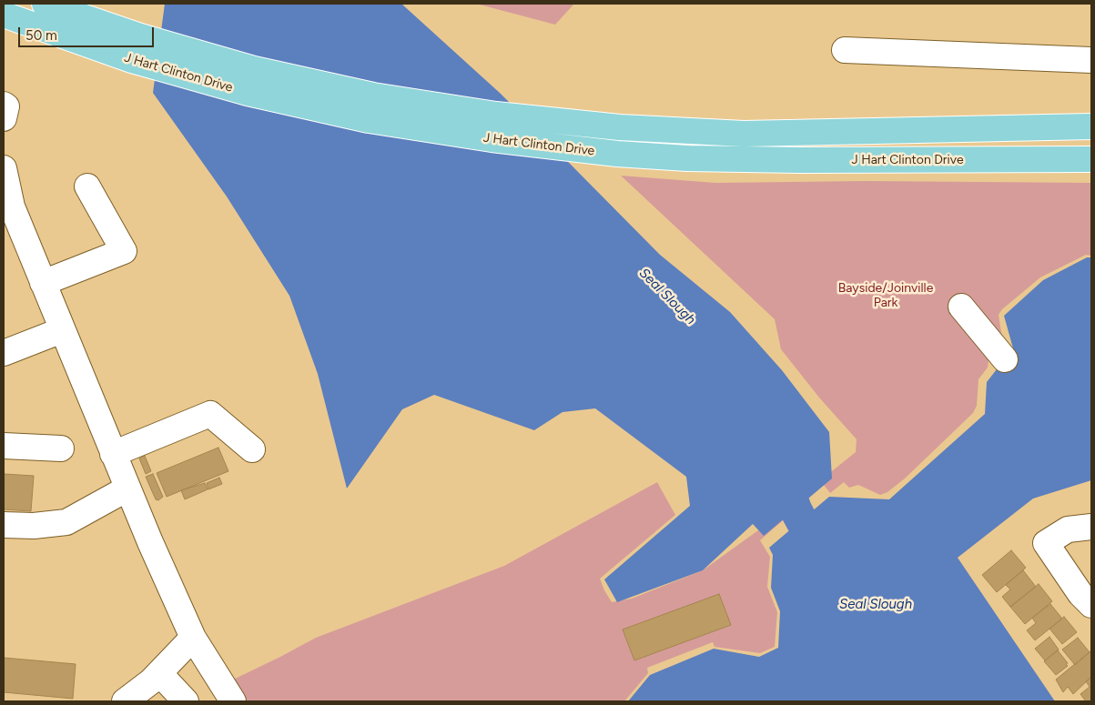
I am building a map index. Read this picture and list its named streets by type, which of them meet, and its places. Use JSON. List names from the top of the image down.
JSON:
{
  "streets": {
    "main road": ["J Hart Clinton Drive"]
  },
  "water": ["Seal Slough"],
  "parks": ["Bayside/Joinville Park"],
  "scale_bar": "50 m"
}
